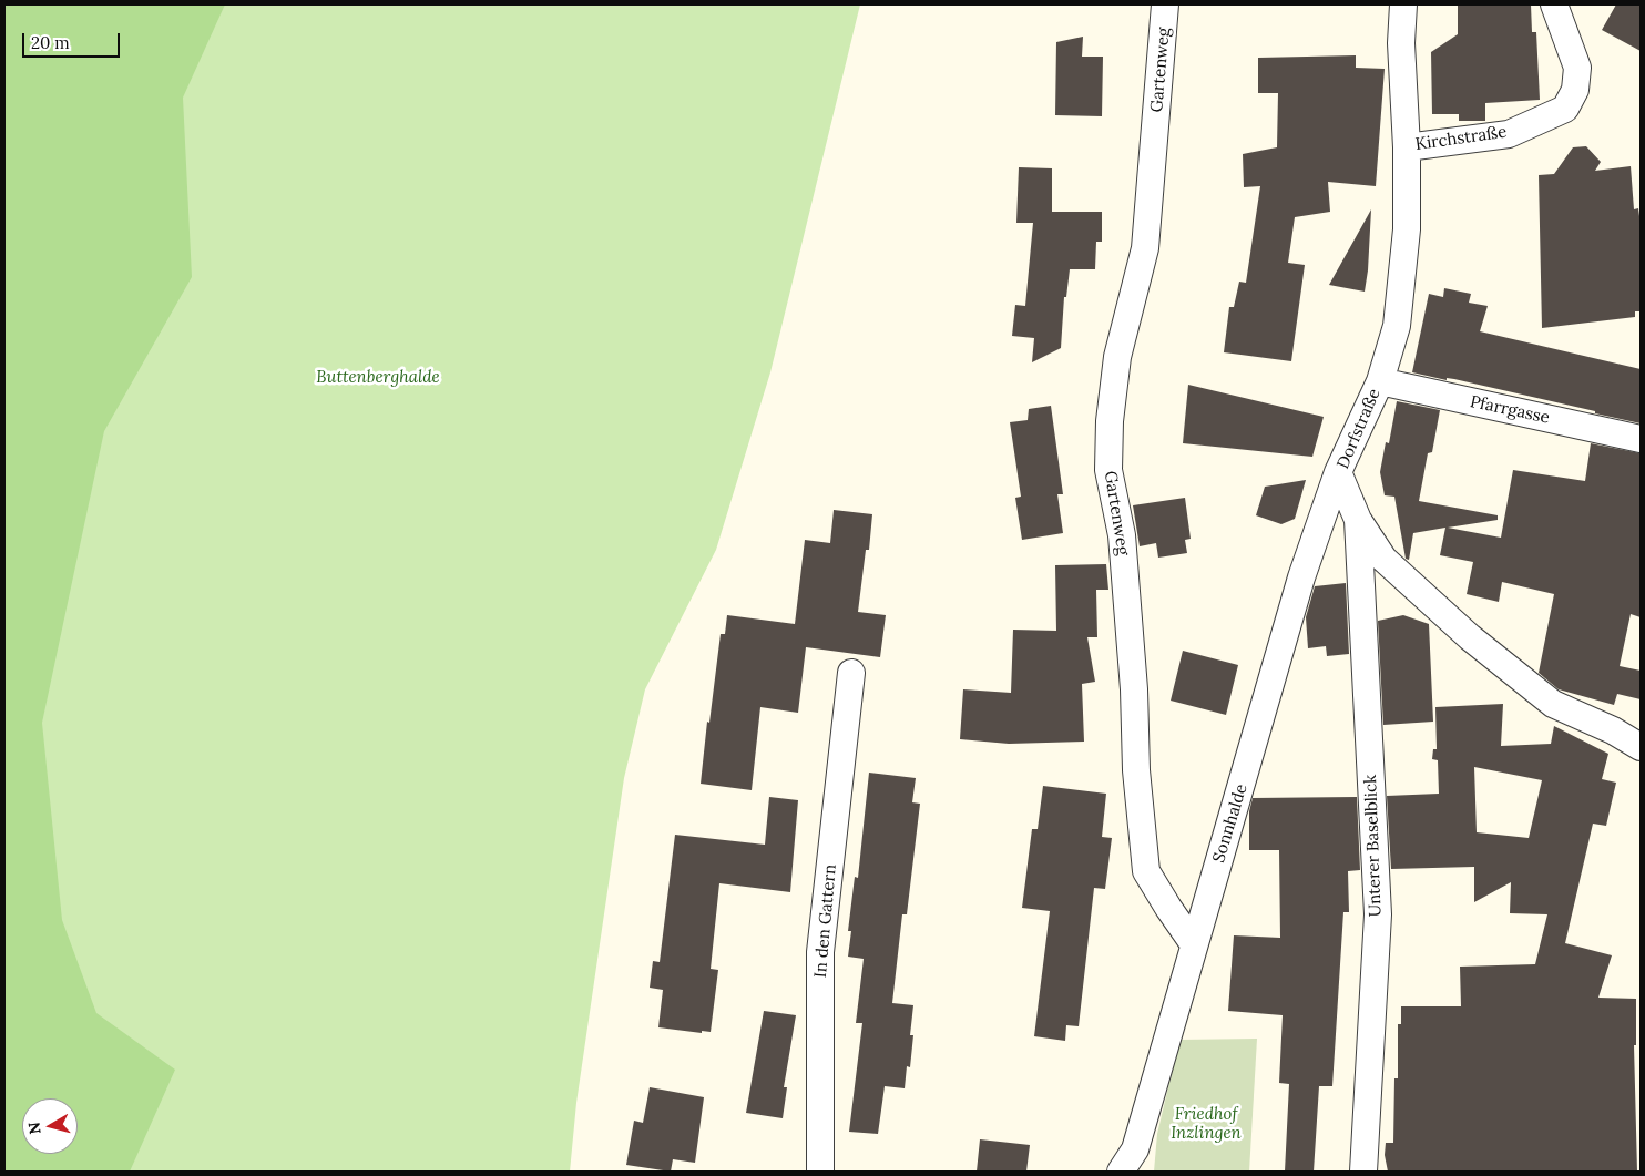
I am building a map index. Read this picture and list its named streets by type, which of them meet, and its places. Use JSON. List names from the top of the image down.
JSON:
{
  "streets": {
    "street": [
      "Gartenweg",
      "Kirchstraße",
      "Pfarrgasse",
      "Dorfstraße",
      "Sonnhalde",
      "Unterer Baselblick",
      "In den Gattern"
    ]
  },
  "crossings": [
    ["Gartenweg", "Sonnhalde"],
    ["Kirchstraße", "Dorfstraße"],
    ["Pfarrgasse", "Dorfstraße"],
    ["Dorfstraße", "Sonnhalde"],
    ["Dorfstraße", "Unterer Baselblick"]
  ],
  "parks": ["Buttenberghalde", "Friedhof Inzlingen"],
  "scale_bar": "20 m",
  "north": "left"
}
